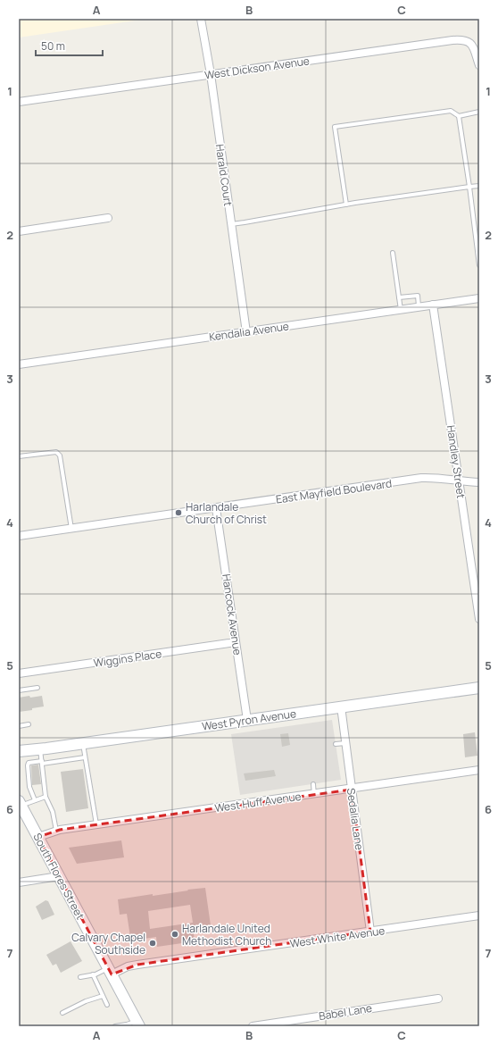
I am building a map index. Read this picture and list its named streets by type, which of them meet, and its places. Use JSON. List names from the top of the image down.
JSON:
{
  "streets": {
    "street": [
      "West Dickson Avenue",
      "Harald Court",
      "Kendalia Avenue",
      "Handley Street",
      "East Mayfield Boulevard",
      "Hancock Avenue",
      "Wiggins Place",
      "West Pyron Avenue",
      "West Huff Avenue",
      "Sedalia Lane",
      "South Flores Street",
      "West White Avenue",
      "Babel Lane"
    ]
  },
  "crossings": [
    ["West Dickson Avenue", "Harald Court"],
    ["Harald Court", "Kendalia Avenue"],
    ["Kendalia Avenue", "Handley Street"],
    ["Handley Street", "East Mayfield Boulevard"],
    ["East Mayfield Boulevard", "Hancock Avenue"],
    ["Hancock Avenue", "Wiggins Place"],
    ["Hancock Avenue", "West Pyron Avenue"],
    ["West Pyron Avenue", "Sedalia Lane"],
    ["West Huff Avenue", "Sedalia Lane"],
    ["West Huff Avenue", "South Flores Street"],
    ["Sedalia Lane", "West White Avenue"],
    ["South Flores Street", "West White Avenue"]
  ],
  "places": ["Harlandale Church of Christ", "Harlandale United Methodist Church", "Calvary Chapel Southside"],
  "scale_bar": "50 m",
  "grid": {
    "columns": ["A", "B", "C"],
    "rows": [
      "1",
      "2",
      "3",
      "4",
      "5",
      "6",
      "7"
    ]
  }
}
